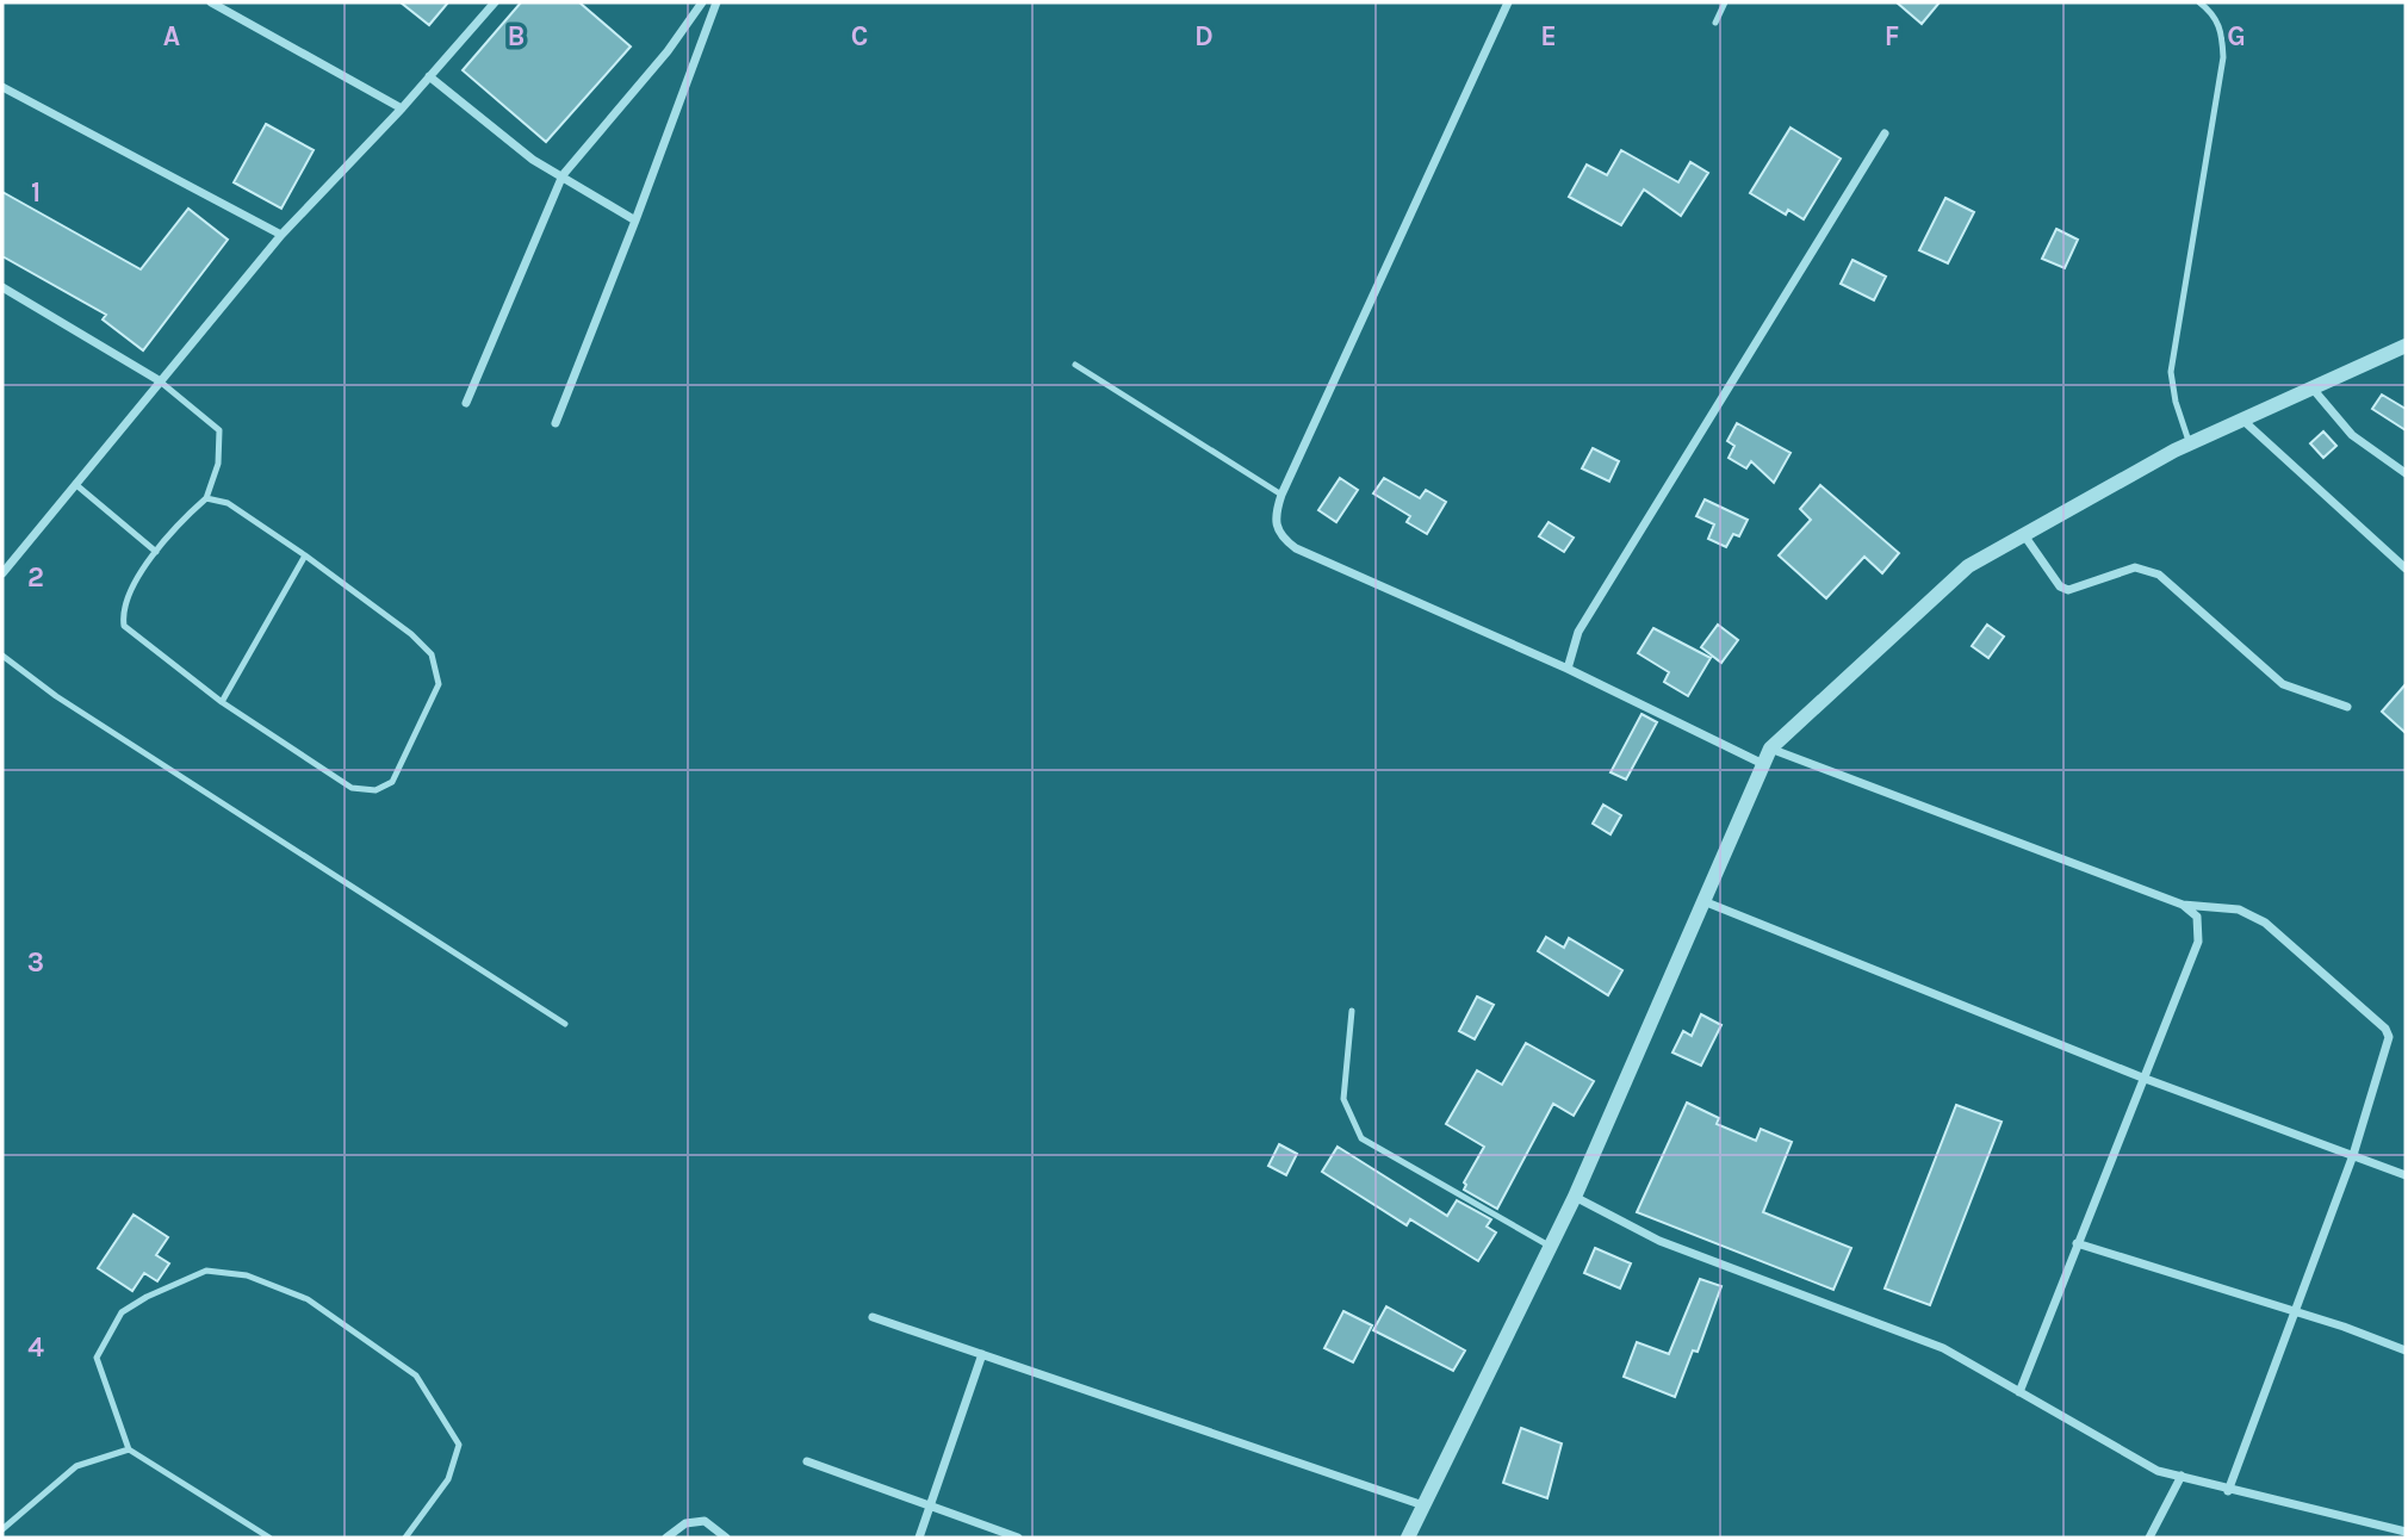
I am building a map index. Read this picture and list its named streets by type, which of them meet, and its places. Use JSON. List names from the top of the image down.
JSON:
{
  "grid": {
    "columns": [
      "A",
      "B",
      "C",
      "D",
      "E",
      "F",
      "G"
    ],
    "rows": [
      "1",
      "2",
      "3",
      "4"
    ]
  }
}
